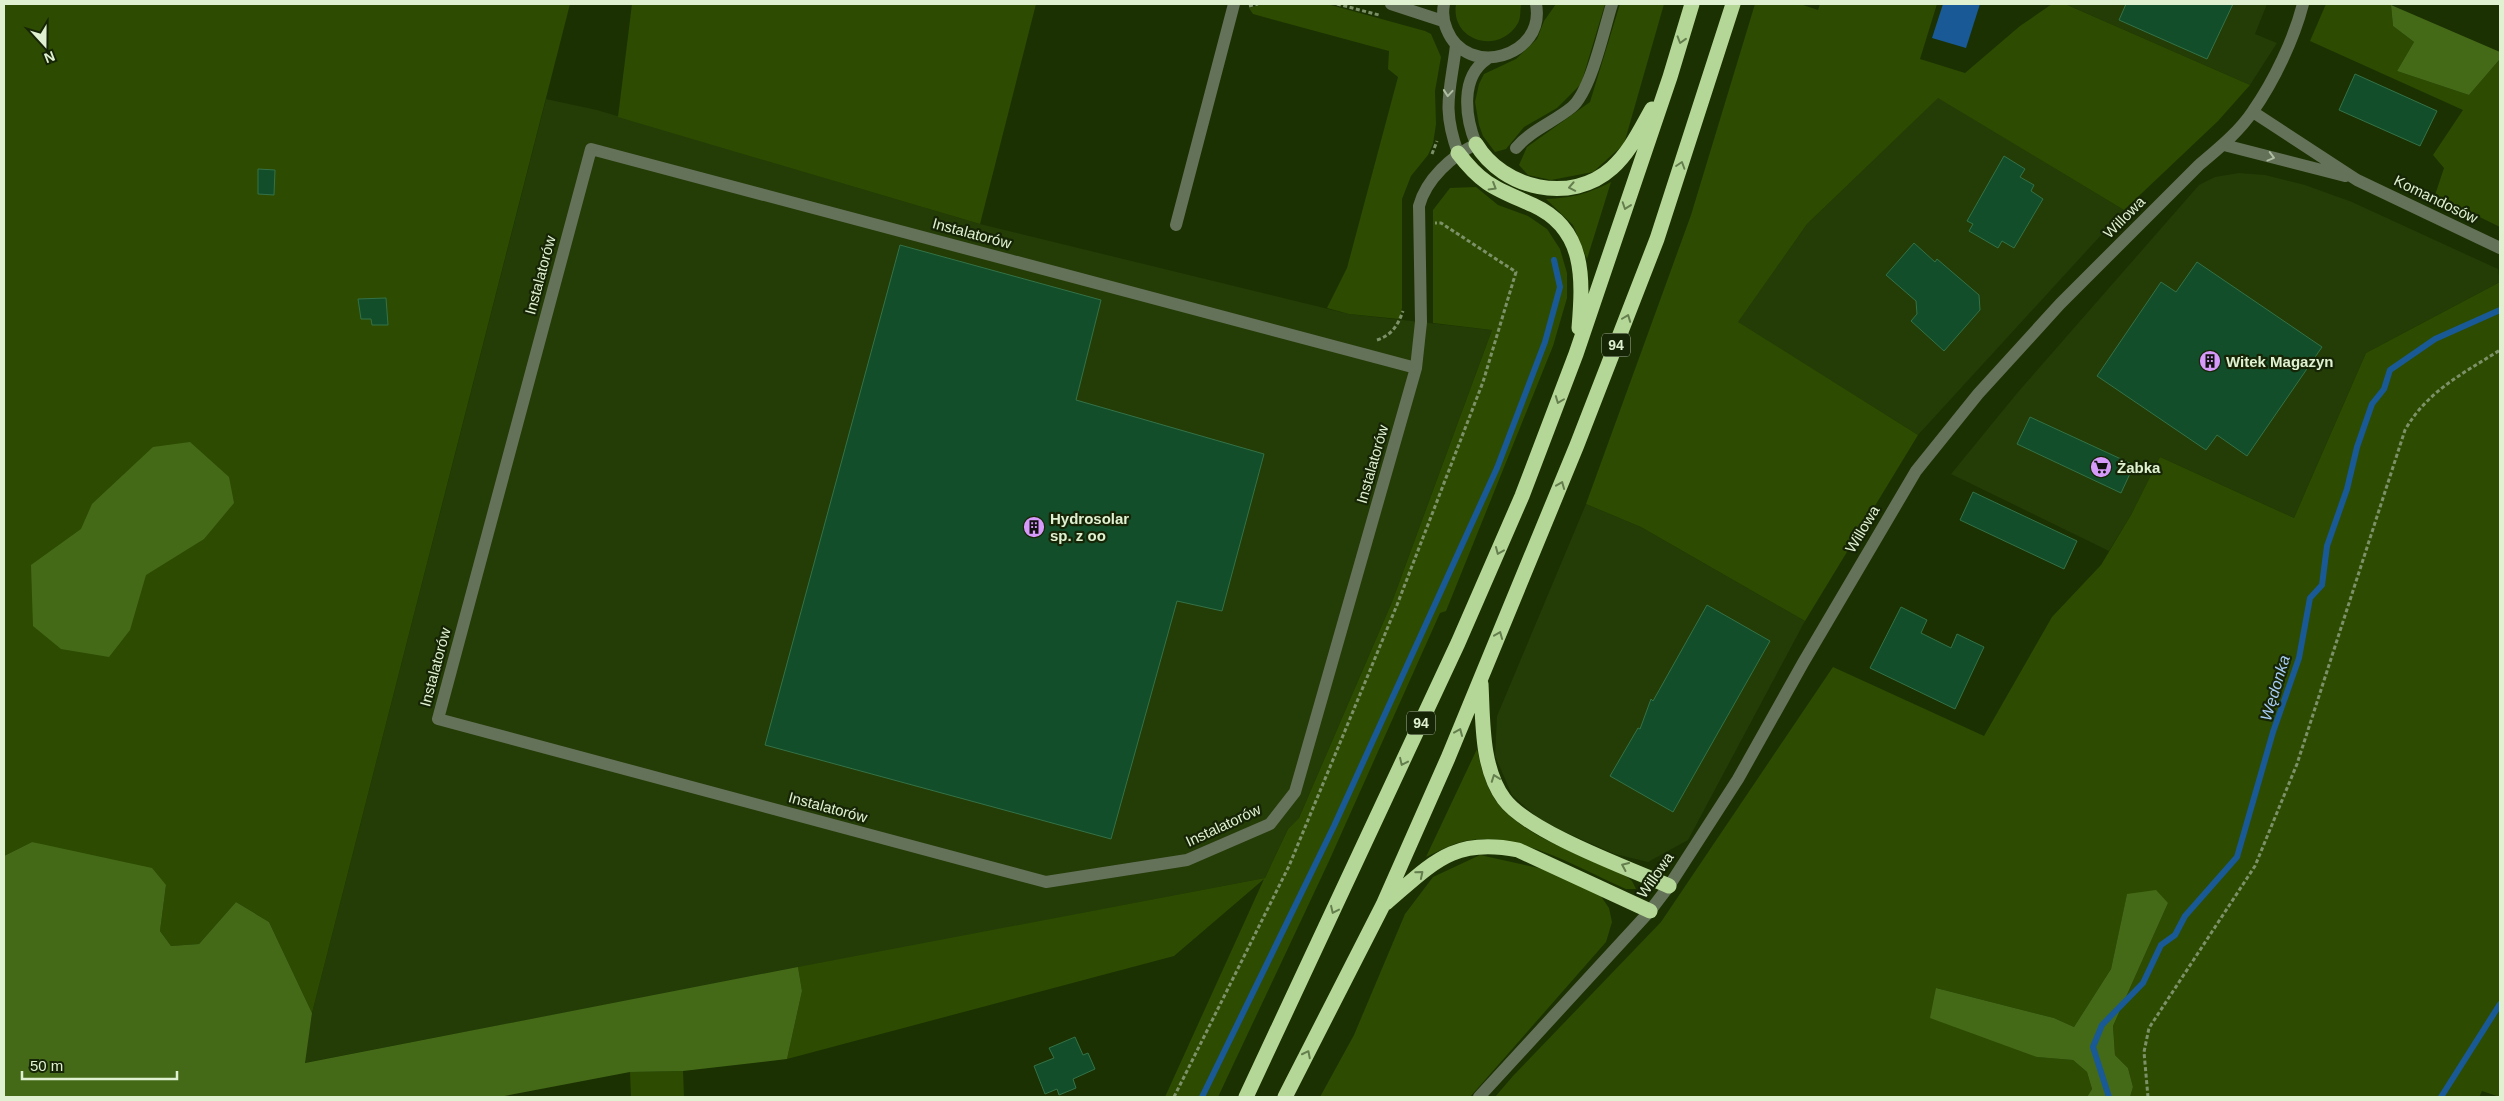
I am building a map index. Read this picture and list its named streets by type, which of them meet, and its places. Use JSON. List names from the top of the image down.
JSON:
{
  "streets": {
    "highway": ["94"],
    "street": ["Komandosów", "Willowa", "Instalatorów"]
  },
  "crossings": [
    ["Komandosów", "Willowa"]
  ],
  "water": ["Wędonka"],
  "places": {
    "building": ["Witek Magazyn", "Hydrosolar sp. z oo"],
    "supermarket": ["Żabka"]
  },
  "scale_bar": "50 m",
  "north": "bottom"
}
